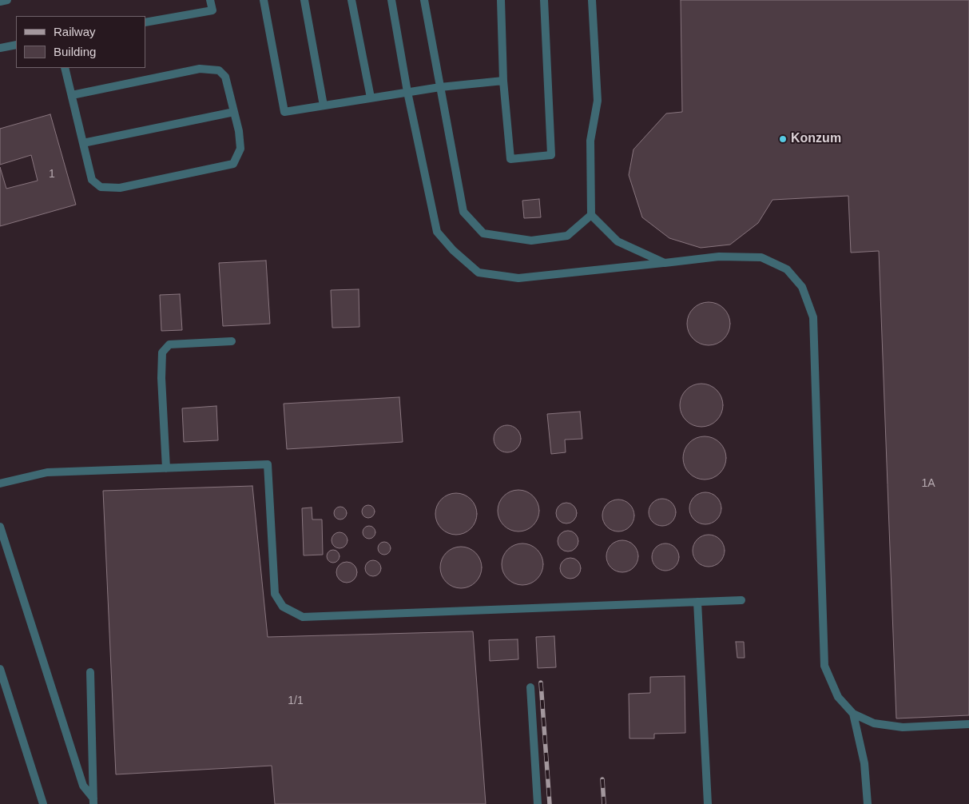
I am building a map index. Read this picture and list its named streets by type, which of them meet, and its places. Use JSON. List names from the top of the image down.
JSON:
{
  "places": ["Konzum"],
  "house_numbers": ["1", "1A", "1/1"],
  "legend": ["Railway", "Building"]
}
